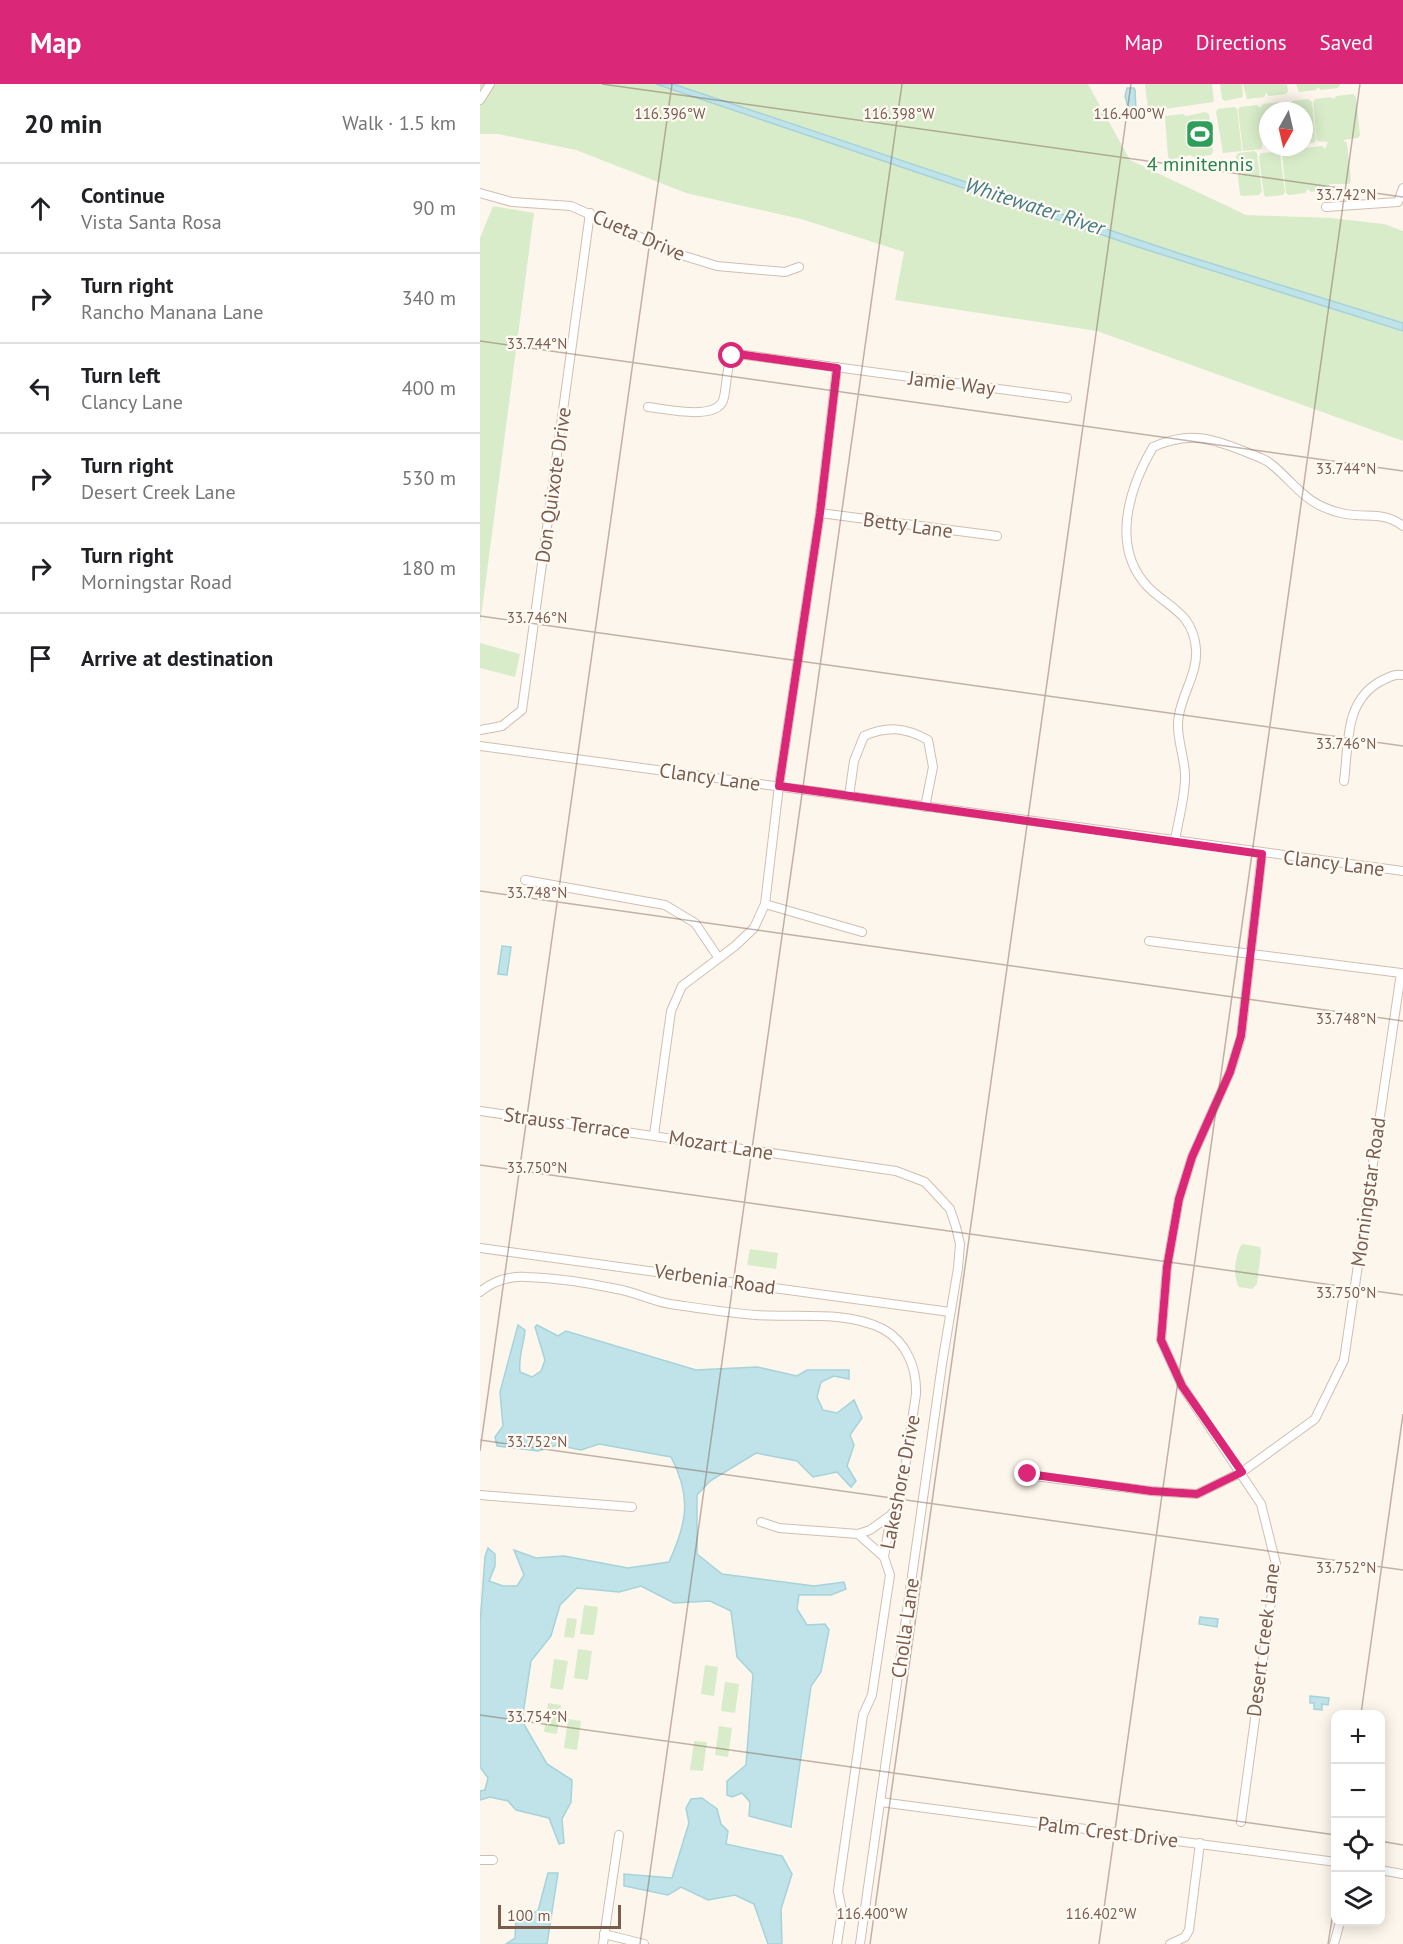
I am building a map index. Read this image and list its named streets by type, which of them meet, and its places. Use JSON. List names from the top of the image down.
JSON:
{
  "streets": {
    "street": [
      "Cueta Drive",
      "Jamie Way",
      "Don Quixote Drive",
      "Betty Lane",
      "Clancy Lane",
      "Strauss Terrace",
      "Mozart Lane",
      "Morningstar Road",
      "Verbenia Road",
      "Lakeshore Drive",
      "Cholla Lane",
      "Desert Creek Lane",
      "Palm Crest Drive"
    ]
  },
  "crossings": [
    ["Cueta Drive", "Don Quixote Drive"],
    ["Jamie Way", "Mozart Lane"],
    ["Betty Lane", "Mozart Lane"],
    ["Clancy Lane", "Mozart Lane"],
    ["Clancy Lane", "Desert Creek Lane"],
    ["Strauss Terrace", "Mozart Lane"],
    ["Mozart Lane", "Verbenia Road"],
    ["Mozart Lane", "Cholla Lane"],
    ["Morningstar Road", "Desert Creek Lane"],
    ["Verbenia Road", "Cholla Lane"],
    ["Cholla Lane", "Palm Crest Drive"]
  ],
  "water": ["Whitewater River"],
  "places": {
    "sports": ["4 minitennis"]
  },
  "scale_bar": "100 m",
  "north": "bottom",
  "page": {
    "header": "Map",
    "nav": ["Map", "Directions", "Saved"],
    "heading": ["20 min", "Walk · 1.5 km"],
    "list": [
      ["Continue", "Vista Santa Rosa", "90 m"],
      ["Turn right", "Rancho Manana Lane", "340 m"],
      ["Turn left", "Clancy Lane", "400 m"],
      ["Turn right", "Desert Creek Lane", "530 m"],
      ["Turn right", "Morningstar Road", "180 m"],
      "Arrive at destination"
    ],
    "map_buttons": ["+", "−"],
    "scale": "100 m"
  },
  "coordinates": [
    "116.396°W",
    "116.398°W",
    "116.400°W",
    "33.742°N",
    "33.744°N",
    "33.746°N",
    "33.748°N",
    "33.750°N",
    "33.752°N",
    "33.754°N",
    "116.402°W"
  ]
}
